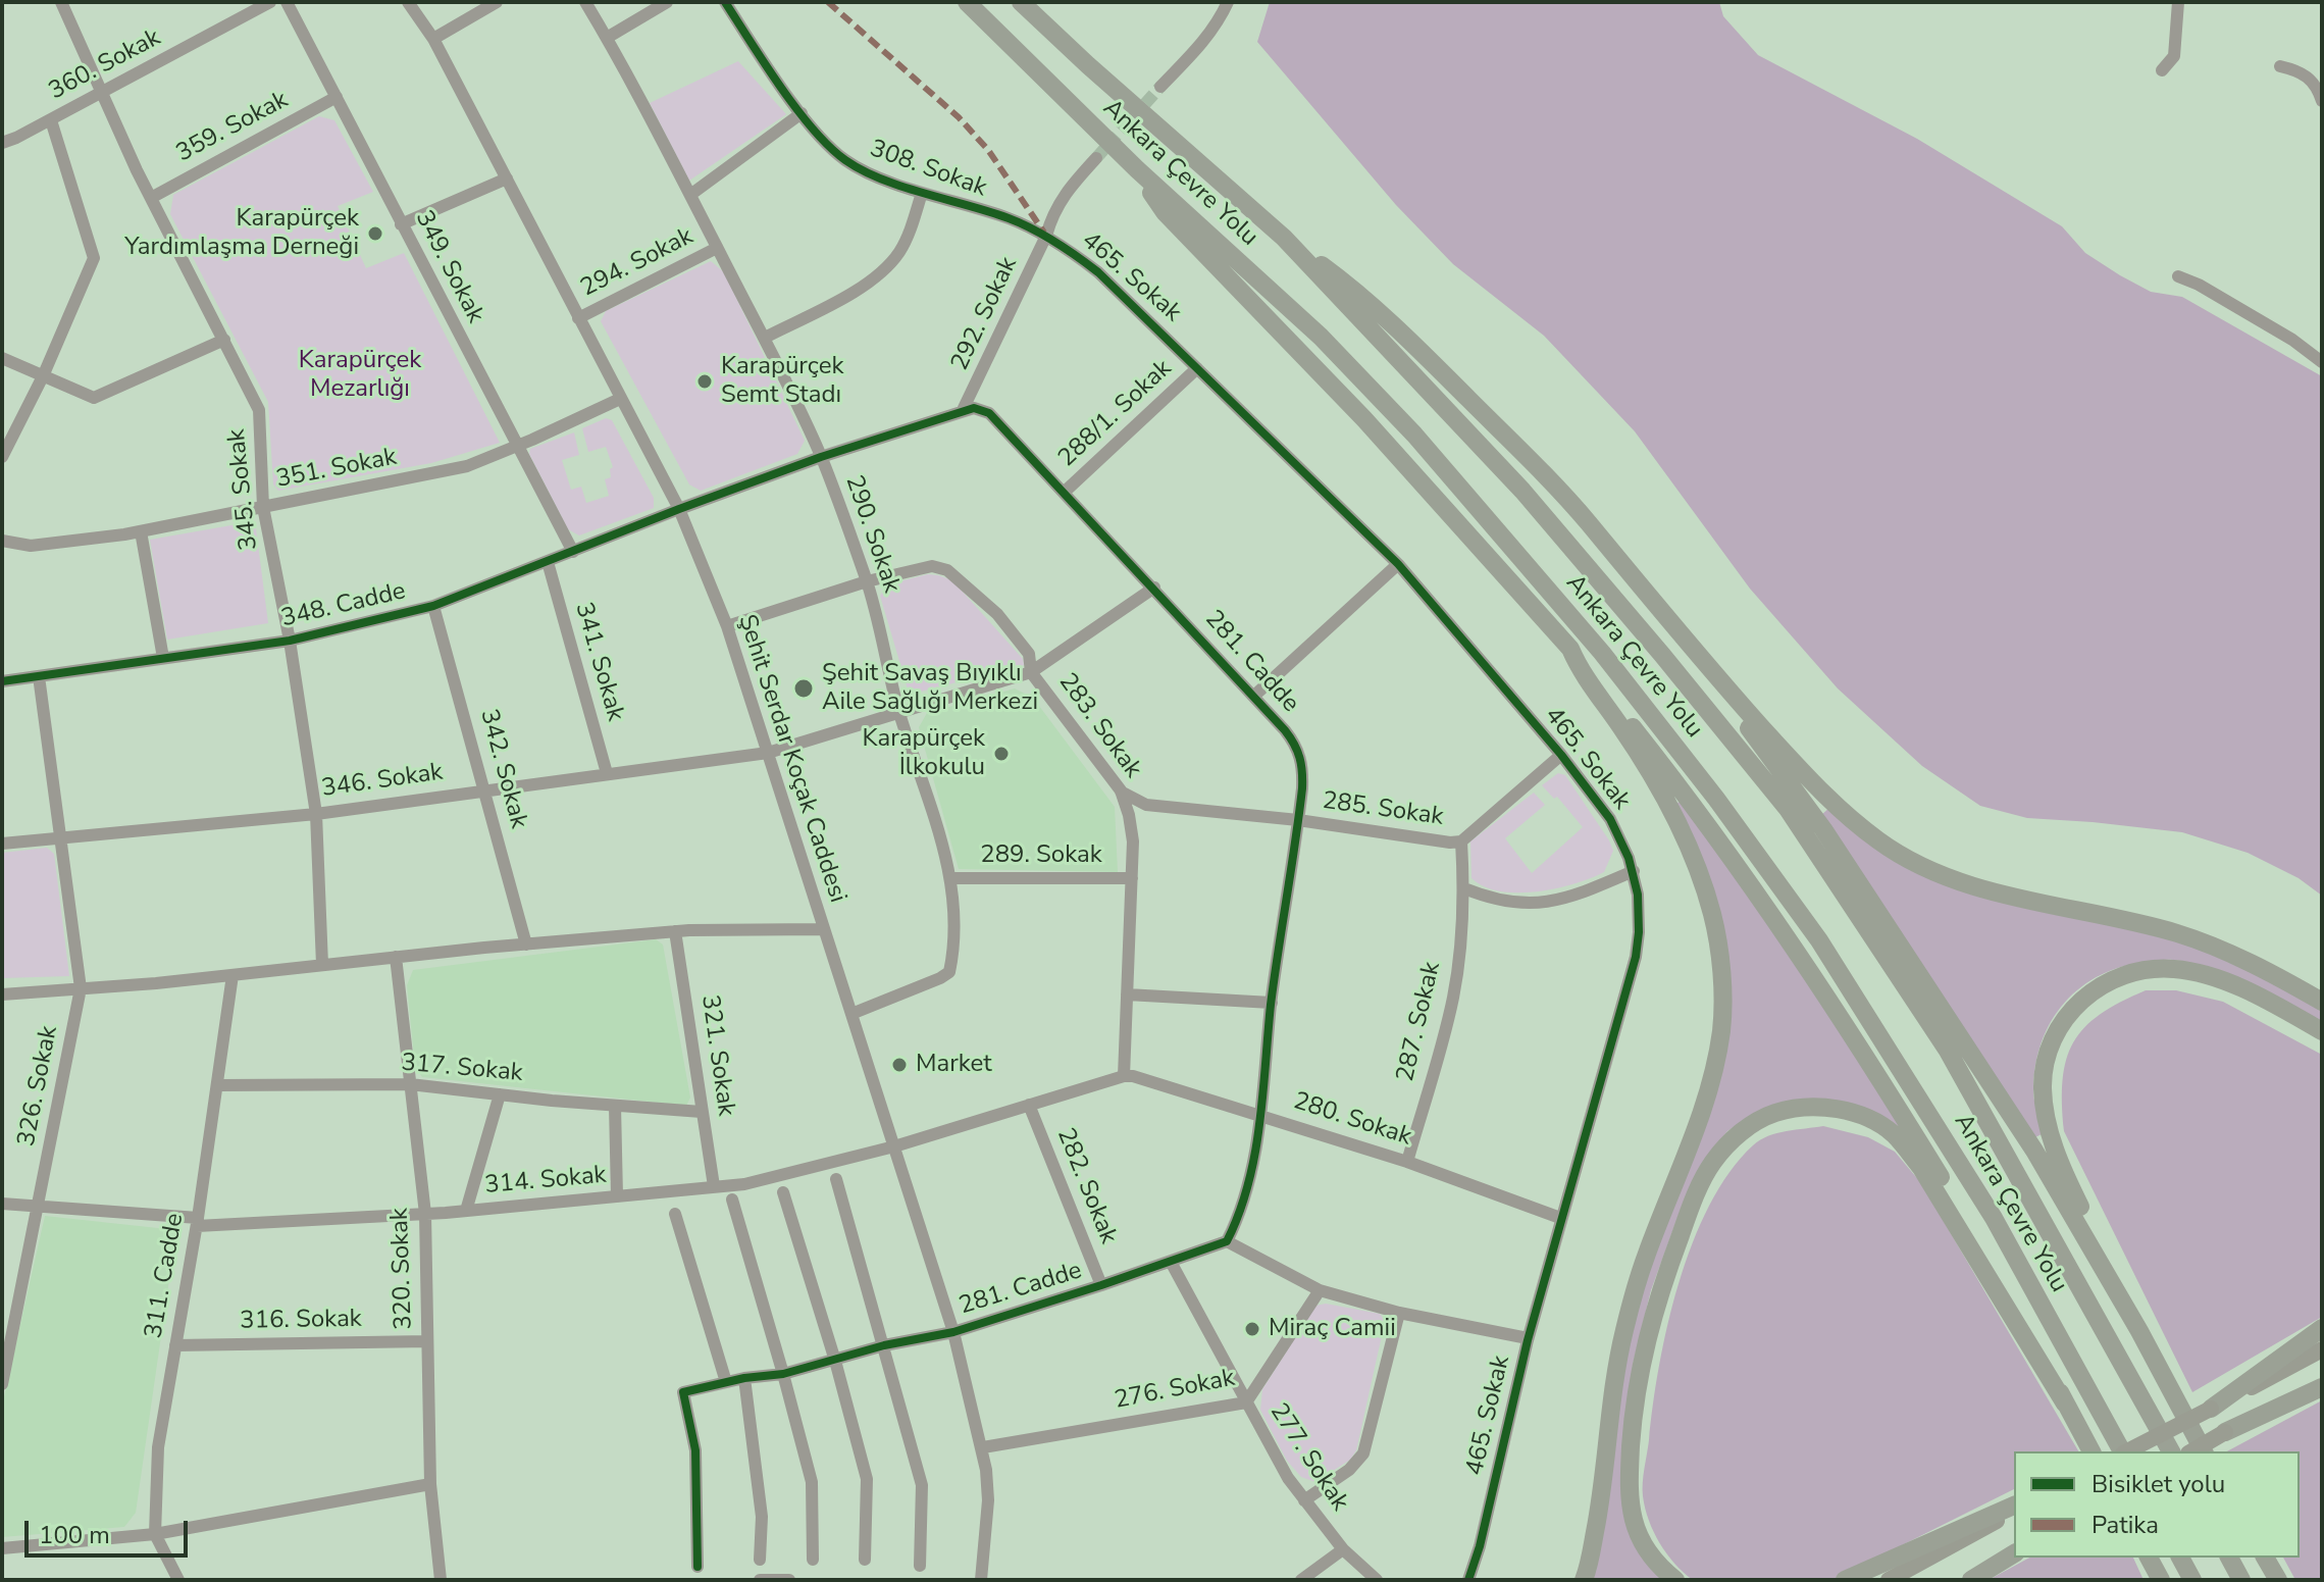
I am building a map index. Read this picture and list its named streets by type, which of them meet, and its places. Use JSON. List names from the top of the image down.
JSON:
{
  "streets": {
    "highway": ["Ankara Çevre Yolu"],
    "street": [
      "360. Sokak",
      "359. Sokak",
      "308. Sokak",
      "294. Sokak",
      "349. Sokak",
      "465. Sokak",
      "292. Sokak",
      "288/1. Sokak",
      "351. Sokak",
      "345. Sokak",
      "290. Sokak",
      "348. Cadde",
      "341. Sokak",
      "281. Cadde",
      "283. Sokak",
      "Şehit Serdar Koçak Caddesi",
      "342. Sokak",
      "346. Sokak",
      "285. Sokak",
      "289. Sokak",
      "287. Sokak",
      "321. Sokak",
      "317. Sokak",
      "326. Sokak",
      "280. Sokak",
      "314. Sokak",
      "282. Sokak",
      "320. Sokak",
      "311. Cadde",
      "316. Sokak",
      "276. Sokak",
      "277. Sokak"
    ]
  },
  "crossings": [
    ["360. Sokak", "345. Sokak"],
    ["359. Sokak", "349. Sokak"],
    ["359. Sokak", "345. Sokak"],
    ["308. Sokak", "465. Sokak"],
    ["308. Sokak", "292. Sokak"],
    ["294. Sokak", "290. Sokak"],
    ["294. Sokak", "Şehit Serdar Koçak Caddesi"],
    ["349. Sokak", "351. Sokak"],
    ["349. Sokak", "348. Cadde"],
    ["465. Sokak", "292. Sokak"],
    ["465. Sokak", "288/1. Sokak"],
    ["465. Sokak", "285. Sokak"],
    ["465. Sokak", "280. Sokak"],
    ["292. Sokak", "281. Cadde"],
    ["288/1. Sokak", "281. Cadde"],
    ["351. Sokak", "345. Sokak"],
    ["351. Sokak", "Şehit Serdar Koçak Caddesi"],
    ["345. Sokak", "348. Cadde"],
    ["345. Sokak", "346. Sokak"],
    ["290. Sokak", "283. Sokak"],
    ["290. Sokak", "Şehit Serdar Koçak Caddesi"],
    ["290. Sokak", "346. Sokak"],
    ["290. Sokak", "289. Sokak"],
    ["348. Cadde", "341. Sokak"],
    ["348. Cadde", "Şehit Serdar Koçak Caddesi"],
    ["348. Cadde", "342. Sokak"],
    ["348. Cadde", "326. Sokak"],
    ["341. Sokak", "346. Sokak"],
    ["281. Cadde", "Şehit Serdar Koçak Caddesi"],
    ["281. Cadde", "346. Sokak"],
    ["281. Cadde", "285. Sokak"],
    ["281. Cadde", "280. Sokak"],
    ["281. Cadde", "282. Sokak"],
    ["281. Cadde", "277. Sokak"],
    ["283. Sokak", "Şehit Serdar Koçak Caddesi"],
    ["283. Sokak", "346. Sokak"],
    ["283. Sokak", "285. Sokak"],
    ["283. Sokak", "289. Sokak"],
    ["283. Sokak", "280. Sokak"],
    ["Şehit Serdar Koçak Caddesi", "346. Sokak"],
    ["Şehit Serdar Koçak Caddesi", "280. Sokak"],
    ["Şehit Serdar Koçak Caddesi", "314. Sokak"],
    ["Şehit Serdar Koçak Caddesi", "276. Sokak"],
    ["342. Sokak", "346. Sokak"],
    ["346. Sokak", "326. Sokak"],
    ["285. Sokak", "287. Sokak"],
    ["287. Sokak", "280. Sokak"],
    ["321. Sokak", "317. Sokak"],
    ["321. Sokak", "314. Sokak"],
    ["317. Sokak", "320. Sokak"],
    ["317. Sokak", "311. Cadde"],
    ["326. Sokak", "314. Sokak"],
    ["280. Sokak", "314. Sokak"],
    ["280. Sokak", "282. Sokak"],
    ["314. Sokak", "320. Sokak"],
    ["314. Sokak", "311. Cadde"],
    ["320. Sokak", "316. Sokak"],
    ["311. Cadde", "316. Sokak"],
    ["276. Sokak", "277. Sokak"]
  ],
  "parks": ["Karapürçek Mezarlığı"],
  "places": [
    "Karapürçek Yardımlaşma Derneği",
    "Karapürçek Semt Stadı",
    "Şehit Savaş Bıyıklı Aile Sağlığı Merkezi",
    "Karapürçek İlkokulu",
    "Market",
    "Miraç Camii"
  ],
  "legend": ["Bisiklet yolu", "Patika"],
  "scale_bar": "100 m"
}
